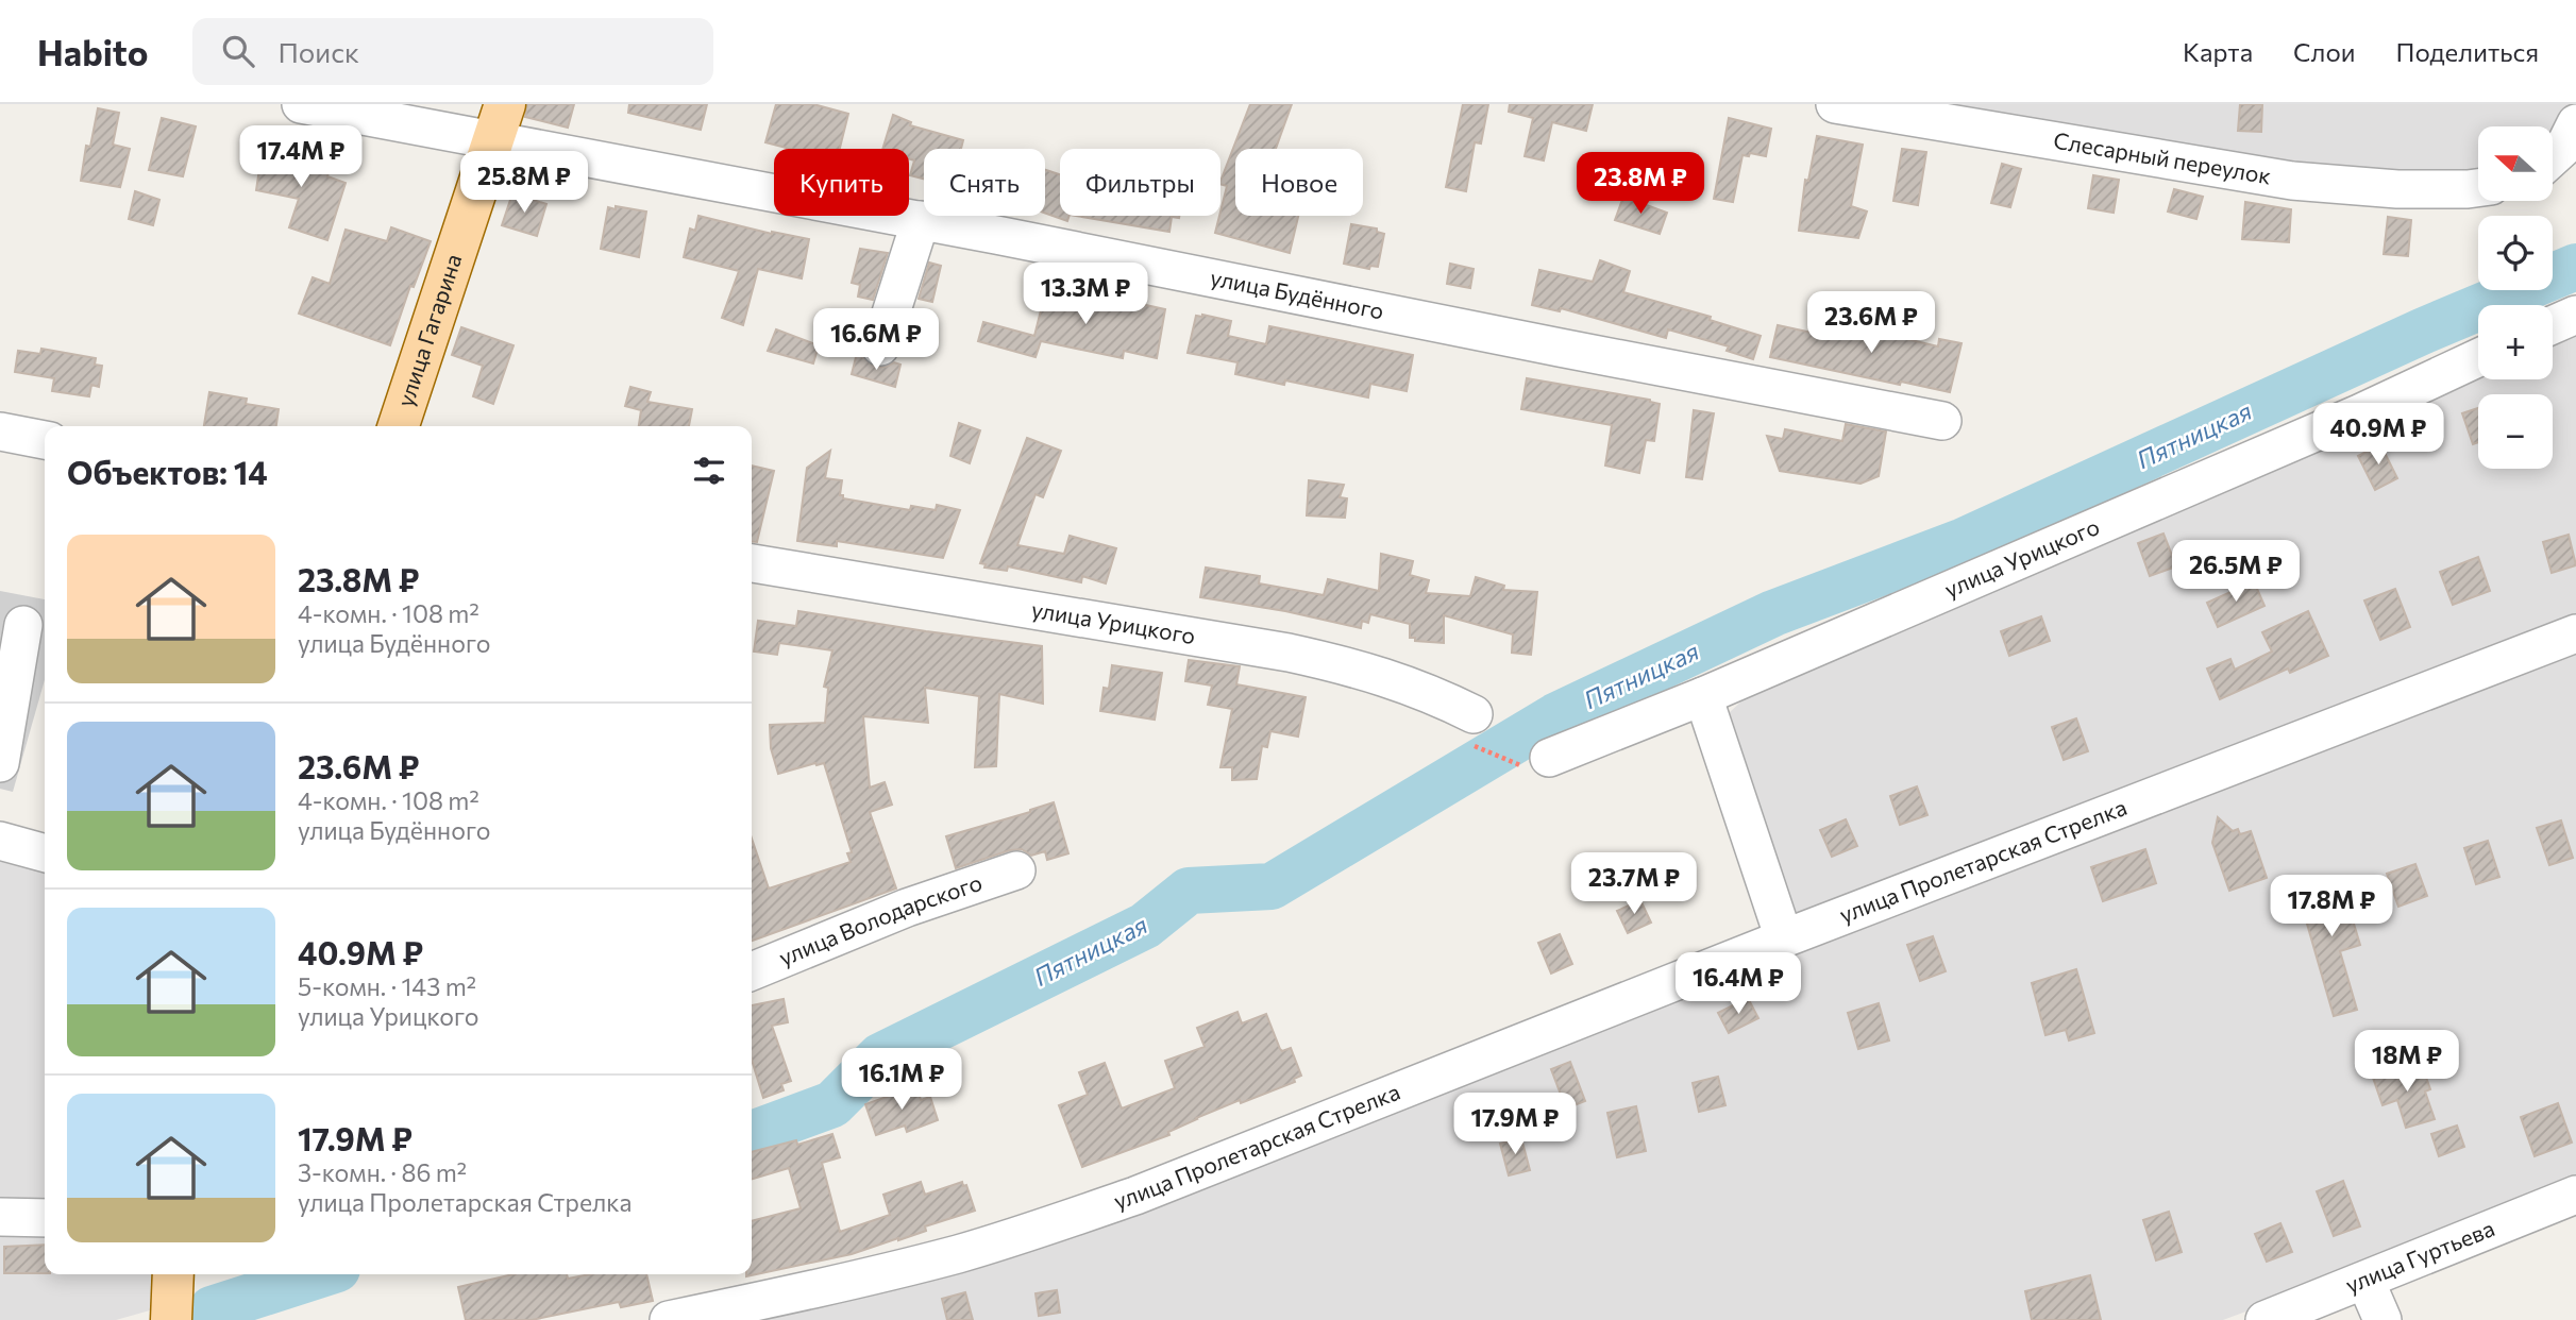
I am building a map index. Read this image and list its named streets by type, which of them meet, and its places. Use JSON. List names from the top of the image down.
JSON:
{
  "streets": {
    "main road": ["улица Гагарина"],
    "street": [
      "Слесарный переулок",
      "улица Будённого",
      "улица Урицкого",
      "улица Пролетарская Стрелка",
      "улица Володарского",
      "улица Гуртьева"
    ]
  },
  "crossings": [
    ["улица Будённого", "улица Гагарина"]
  ],
  "water": ["Пятницкая"],
  "north": "left",
  "page": {
    "header": "Habito",
    "search": "Поиск",
    "nav": ["Карта", "Слои", "Поделиться"],
    "price": [
      "17.4M ₽",
      "25.8M ₽",
      "23.8M ₽",
      "13.3M ₽",
      "23.6M ₽",
      "16.6M ₽",
      "40.9M ₽",
      "26.5M ₽",
      "23.7M ₽",
      "17.8M ₽",
      "16.4M ₽",
      "18M ₽",
      "16.1M ₽",
      "17.9M ₽"
    ],
    "map_buttons": ["+", "−"],
    "chip": [
      "Купить",
      "Снять",
      "Фильтры",
      "Новое"
    ],
    "heading": "Объектов: 14",
    "list": [
      {
        "name": "23.8M ₽",
        "note": "4-комн. · 108 m² · улица Будённого"
      },
      {
        "name": "23.6M ₽",
        "note": "4-комн. · 108 m² · улица Будённого"
      },
      {
        "name": "40.9M ₽",
        "note": "5-комн. · 143 m² · улица Урицкого"
      },
      {
        "name": "17.9M ₽",
        "note": "3-комн. · 86 m² · улица Пролетарская Стрелка"
      }
    ]
  }
}
